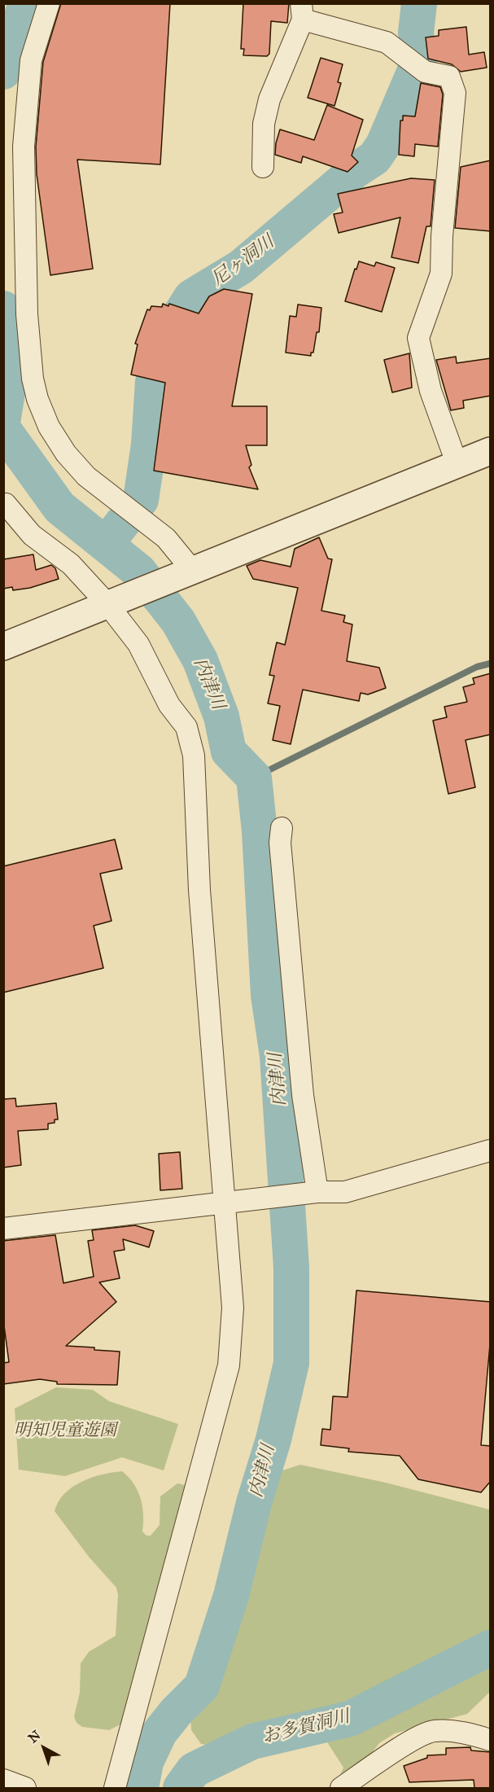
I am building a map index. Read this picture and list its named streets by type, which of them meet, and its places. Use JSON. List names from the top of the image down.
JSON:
{
  "water": ["尼ヶ洞川", "内津川", "お多賀洞川"],
  "parks": ["明知児童遊園"],
  "north": "top left"
}
